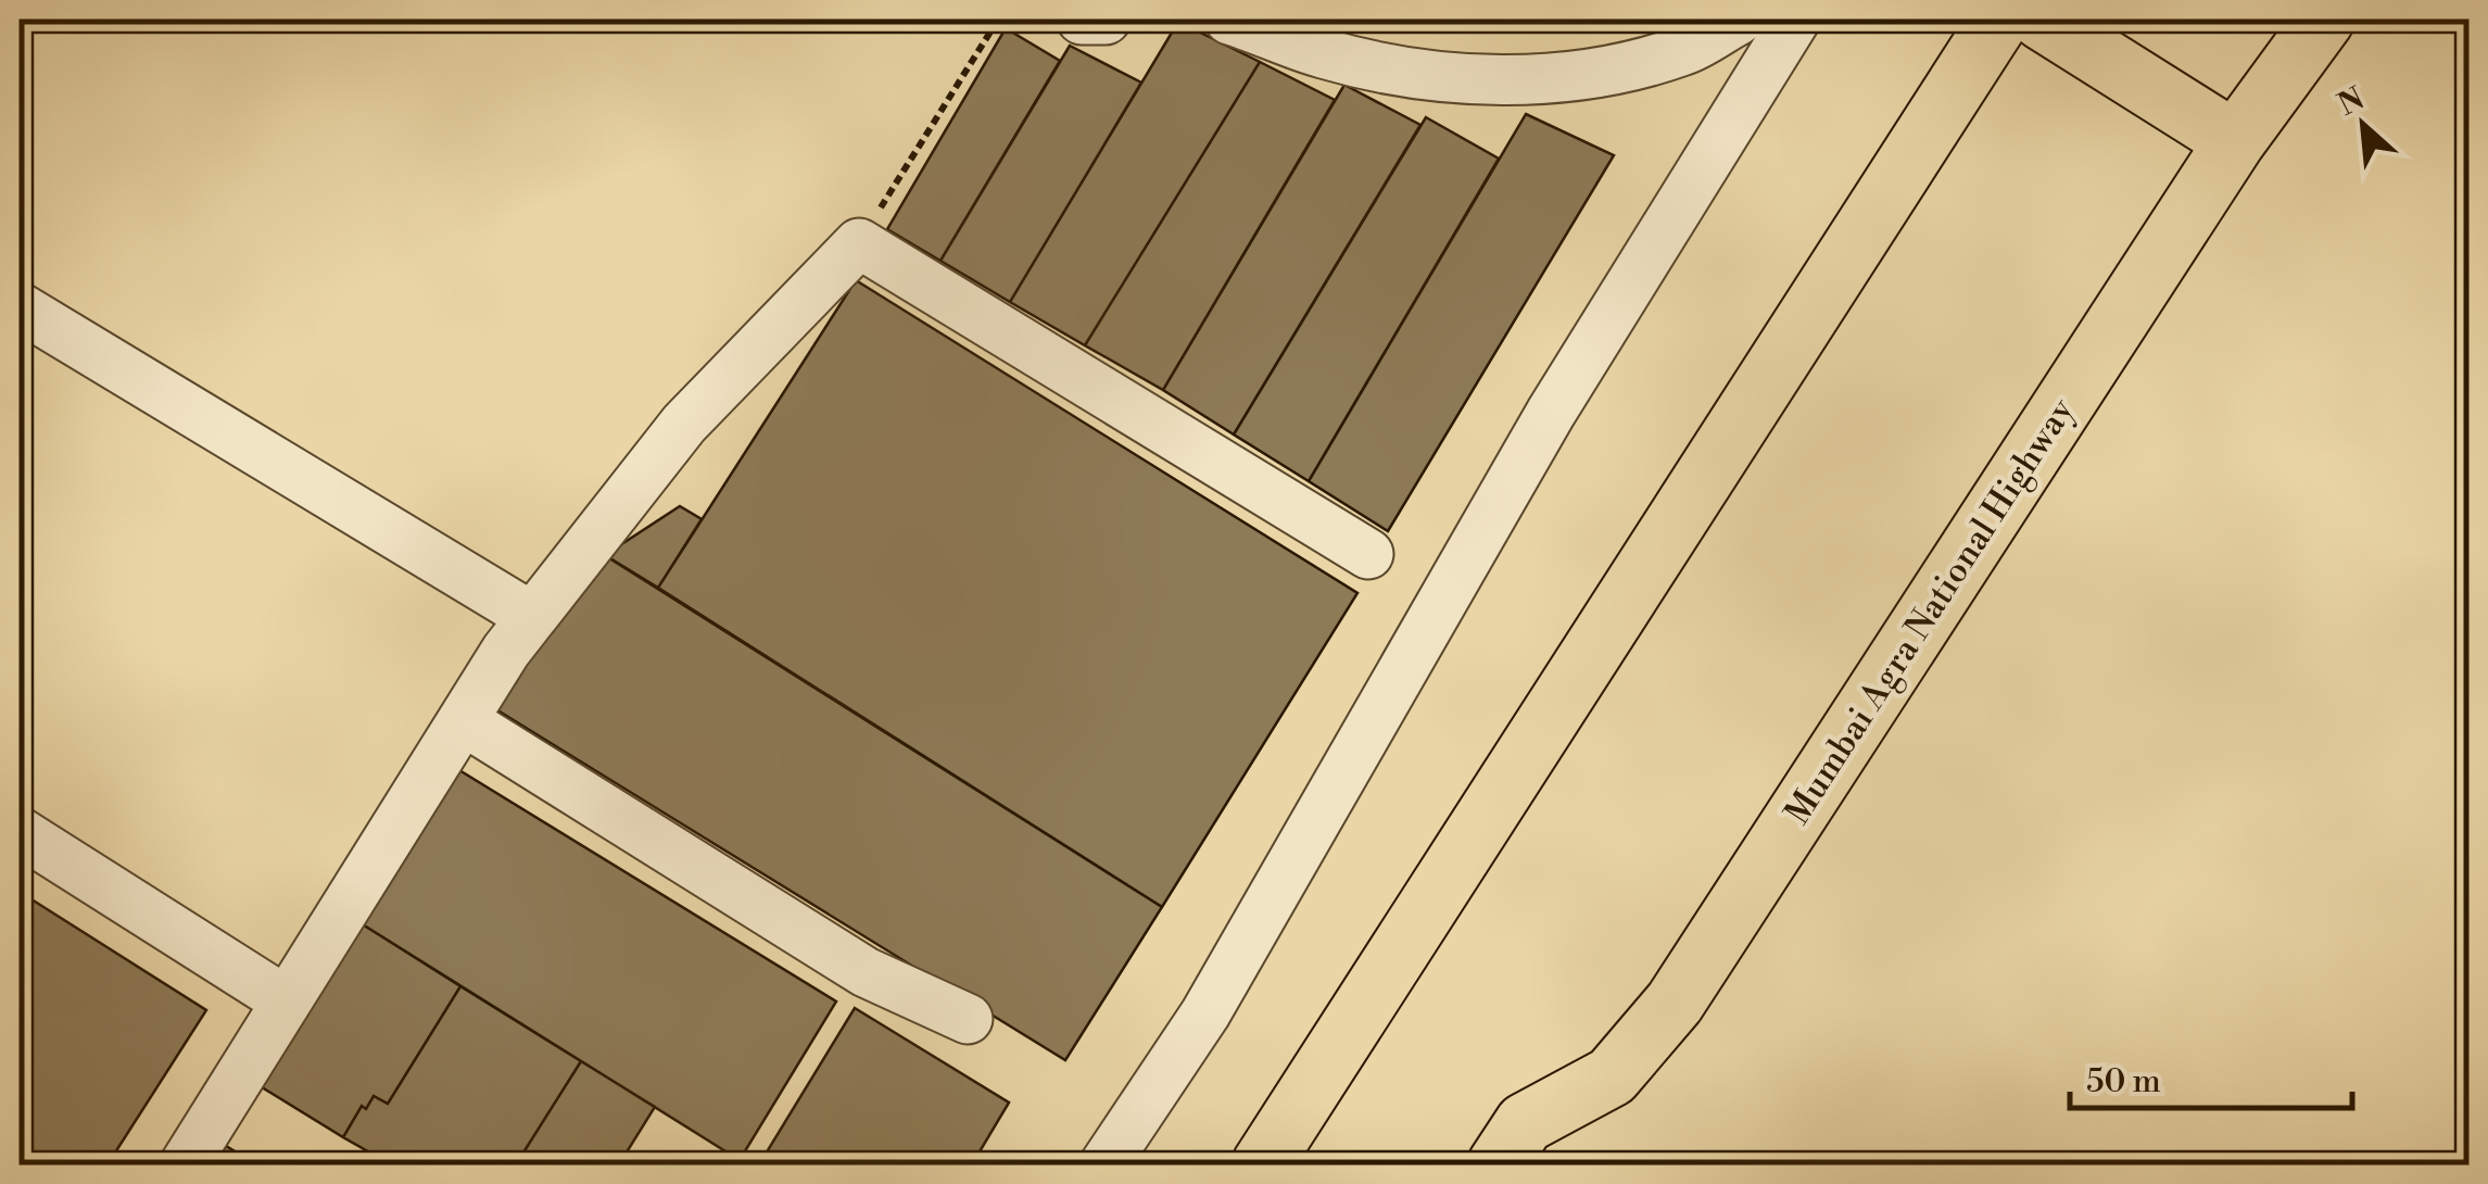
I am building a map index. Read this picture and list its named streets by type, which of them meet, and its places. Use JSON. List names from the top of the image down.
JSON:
{
  "streets": {
    "highway": ["Mumbai Agra National Highway"]
  },
  "scale_bar": "50 m",
  "north": "top left"
}
